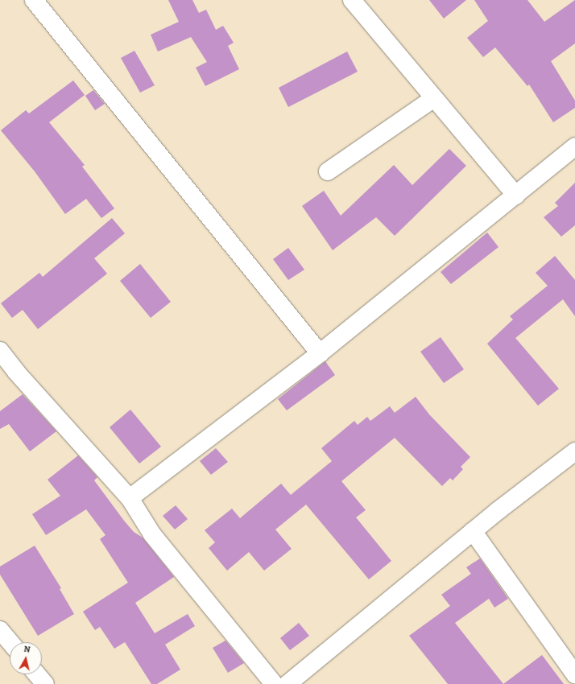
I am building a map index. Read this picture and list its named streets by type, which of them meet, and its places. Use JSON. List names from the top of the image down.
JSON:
{
  "north": "top"
}
